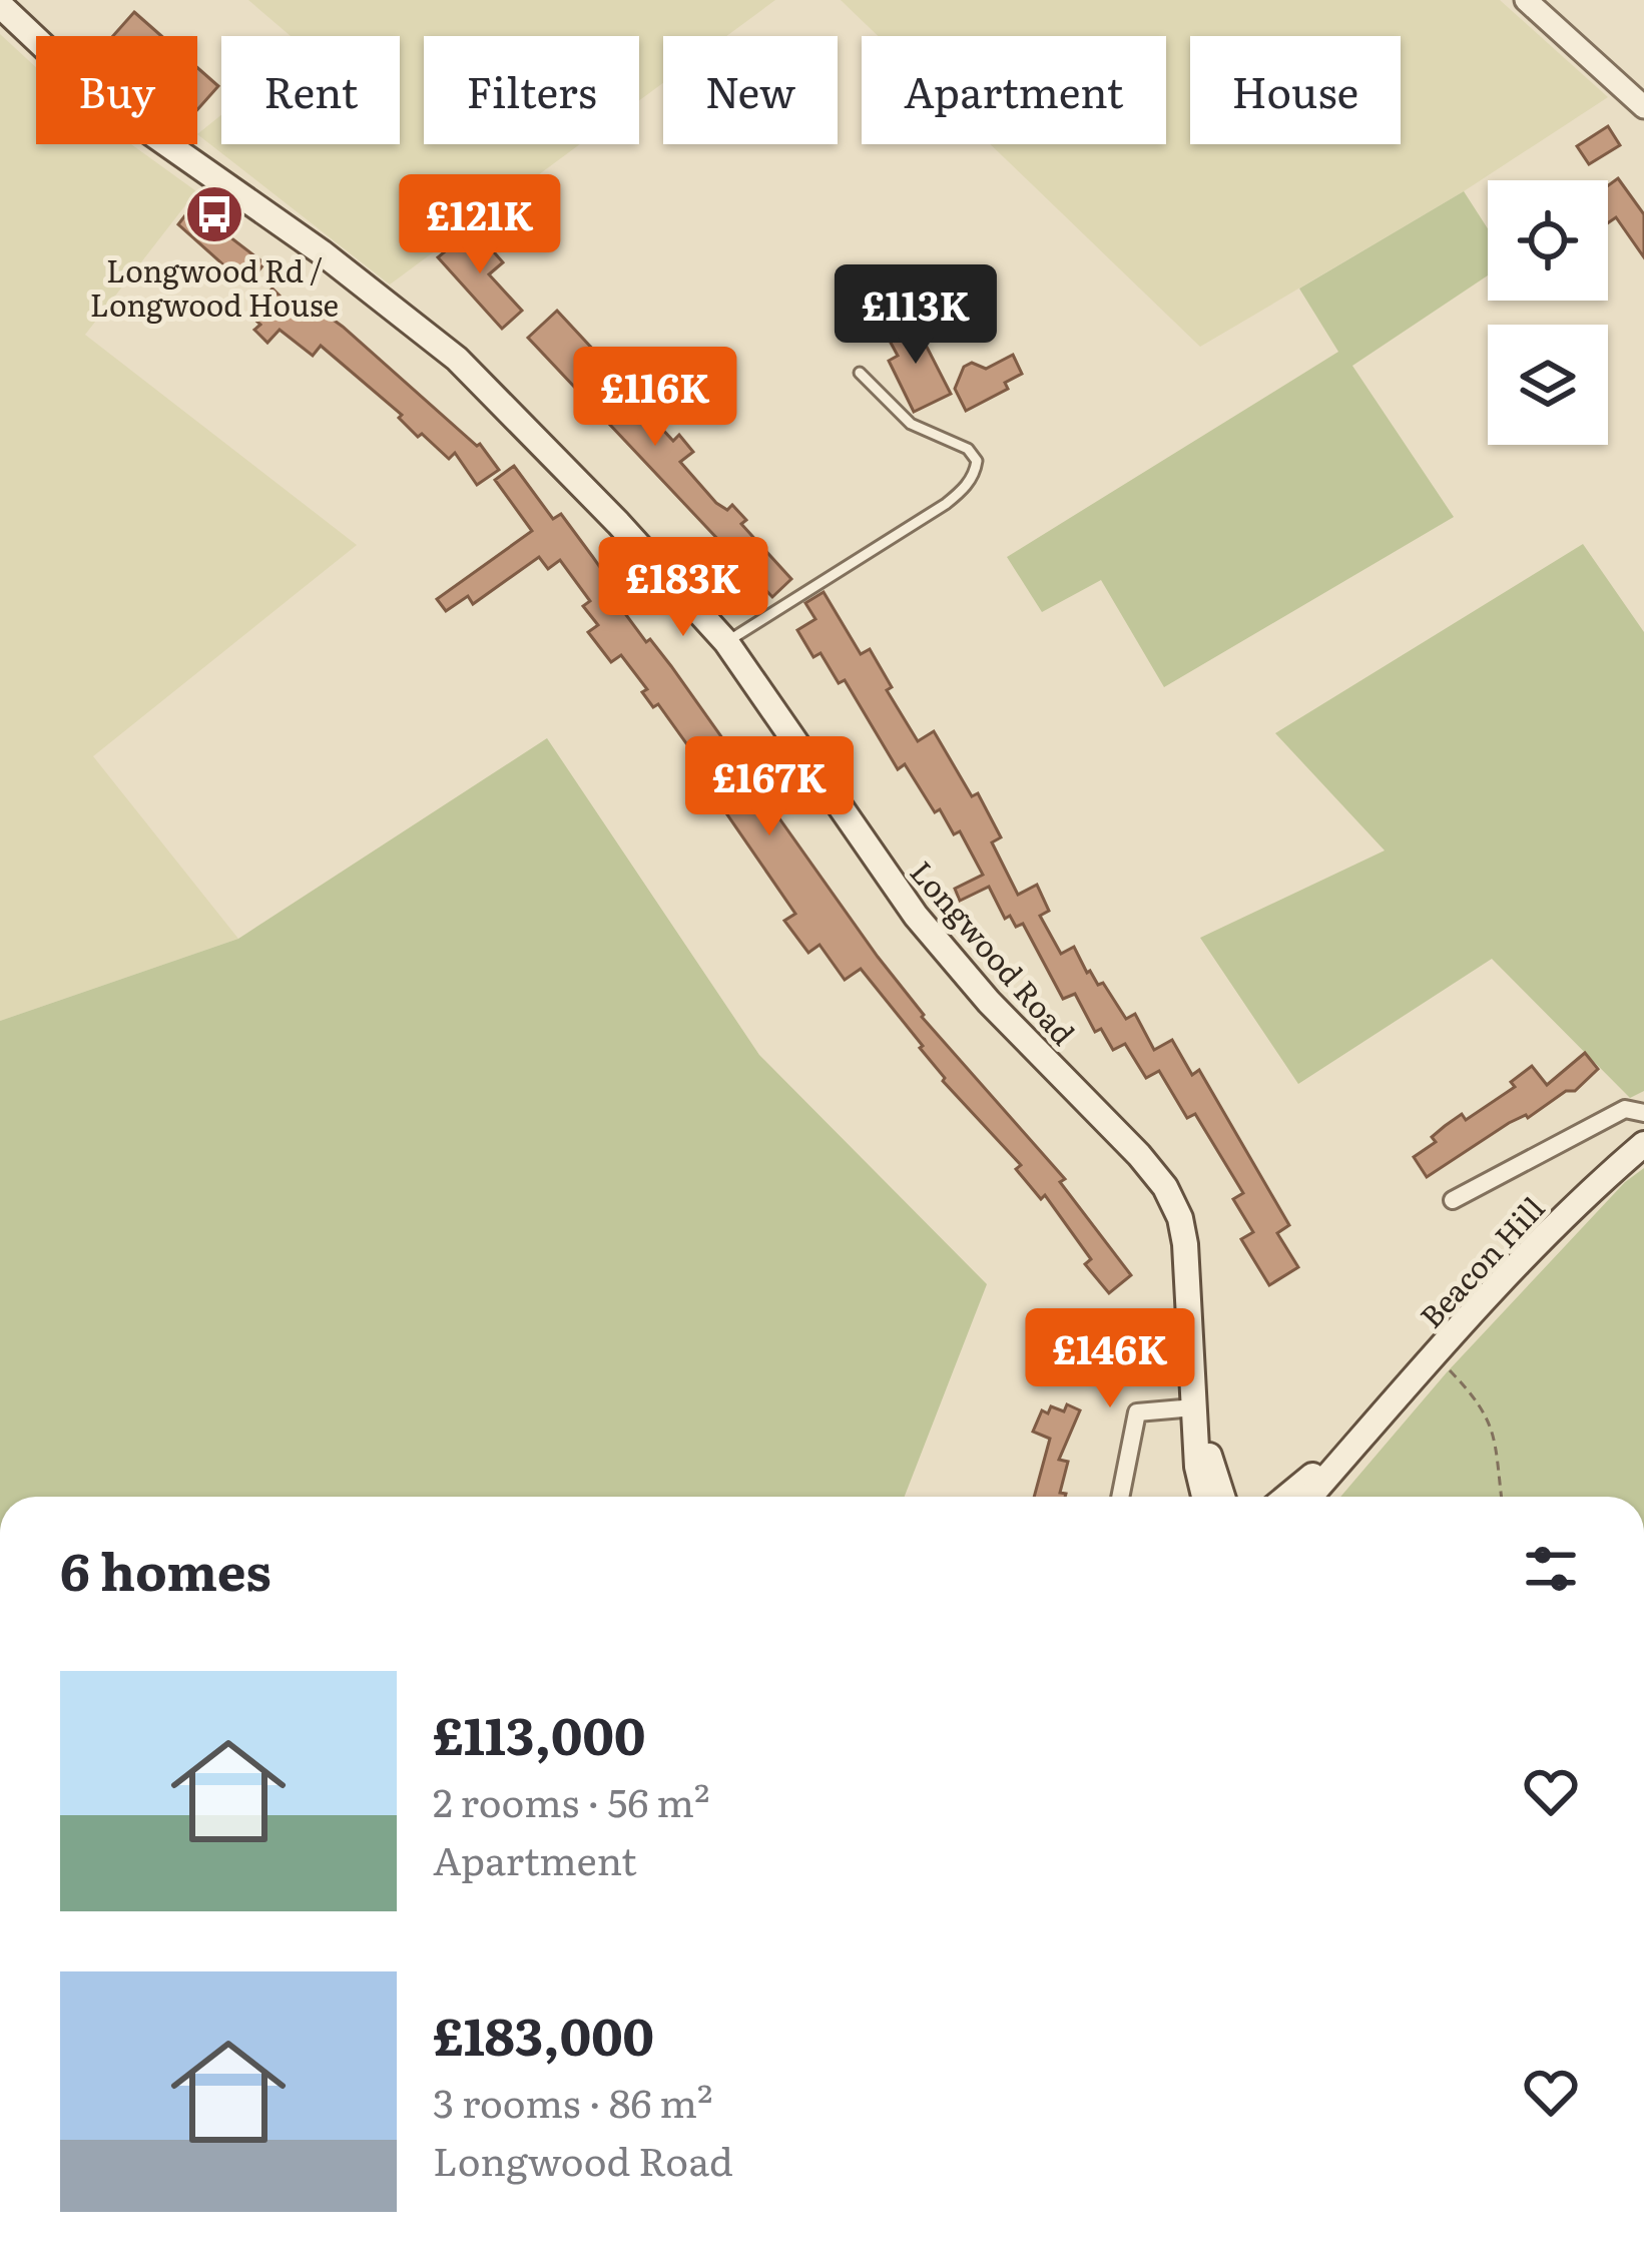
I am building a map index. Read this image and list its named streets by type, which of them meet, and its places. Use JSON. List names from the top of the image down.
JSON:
{
  "streets": {
    "main road": ["Longwood Road", "Beacon Hill"]
  },
  "places": {
    "bus stop": ["Longwood Rd / Longwood House"]
  },
  "page": {
    "chip": [
      "Buy",
      "Rent",
      "Filters",
      "New",
      "Apartment",
      "House"
    ],
    "price": [
      "£121K",
      "£113K",
      "£116K",
      "£183K",
      "£167K",
      "£146K"
    ],
    "heading": "6 homes",
    "list": [
      {
        "name": "£113,000",
        "note": "2 rooms · 56 m² · Apartment"
      },
      {
        "name": "£183,000",
        "note": "3 rooms · 86 m² · Longwood Road"
      }
    ]
  }
}
